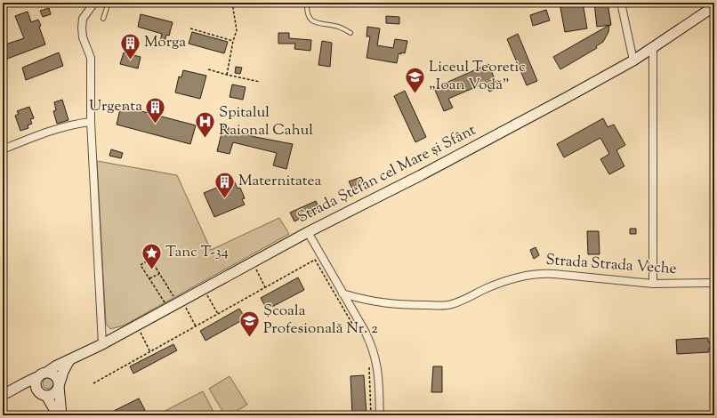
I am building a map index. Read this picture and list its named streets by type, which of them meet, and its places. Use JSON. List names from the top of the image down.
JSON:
{
  "streets": {
    "main road": ["Strada Ștefan cel Mare și Sfânt"],
    "street": ["Strada Strada Veche"]
  },
  "places": {
    "building": ["Morga", "Urgenta", "Maternitatea"],
    "school or university": ["Liceul Teoretic „Ioan Vodă”", "Școala Profesională Nr. 2"],
    "hospital": ["Spitalul Raional Cahul"],
    "place": ["Tanc T-34"]
  }
}
